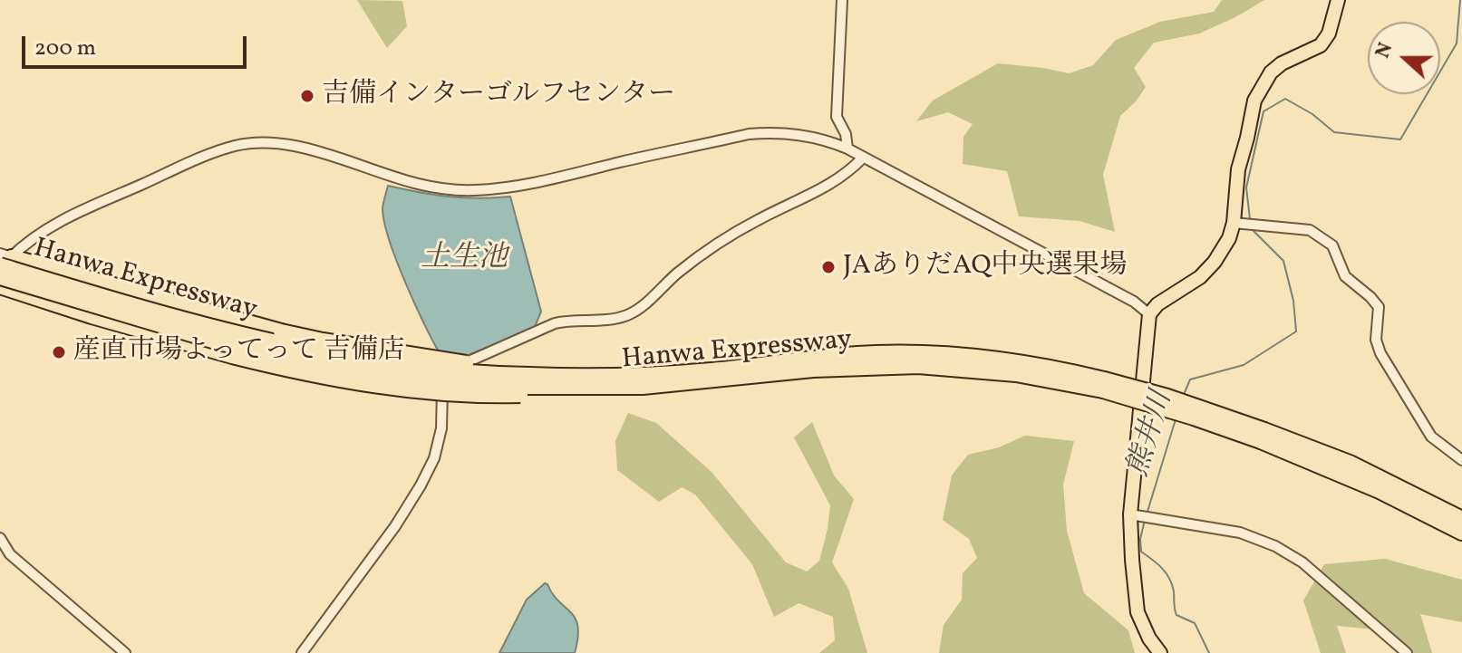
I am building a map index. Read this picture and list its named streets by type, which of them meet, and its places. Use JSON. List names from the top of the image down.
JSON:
{
  "streets": {
    "highway": ["Hanwa Expressway"]
  },
  "water": ["土生池", "熊井川"],
  "places": ["吉備インターゴルフセンター", "JAありだAQ中央選果場", "産直市場よってって 吉備店"],
  "scale_bar": "200 m",
  "north": "left"
}
